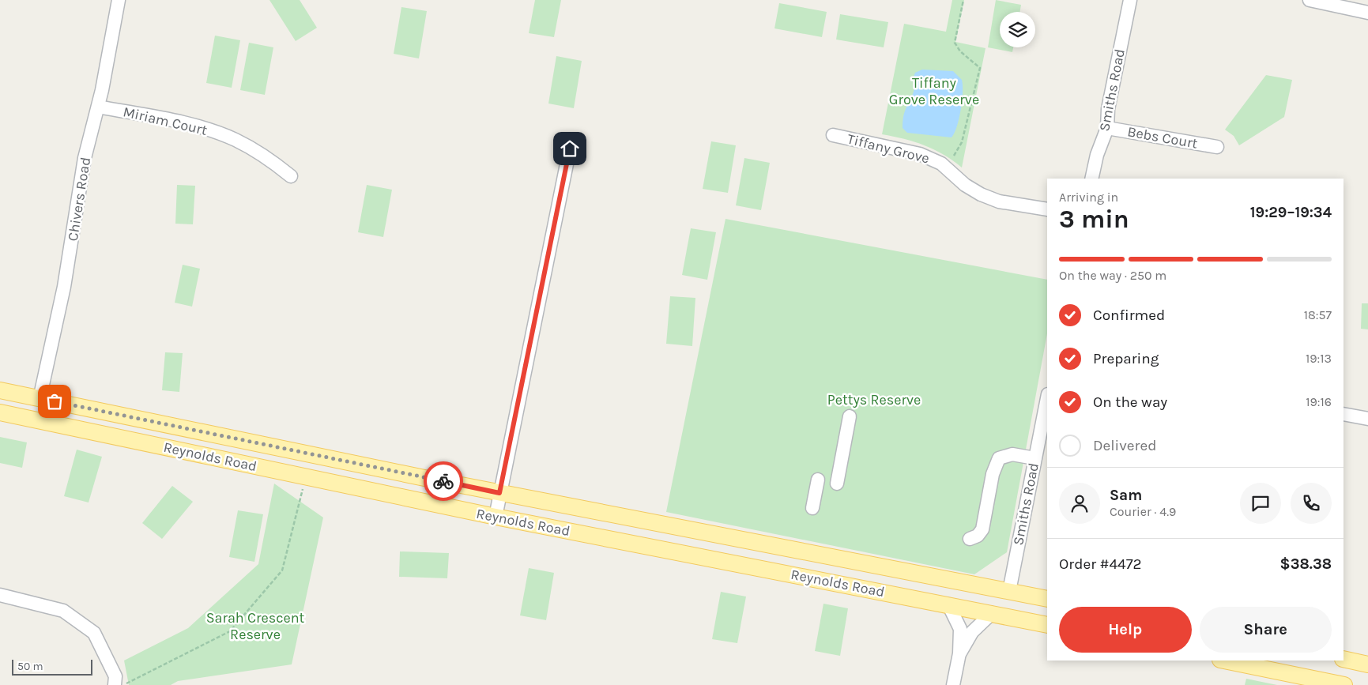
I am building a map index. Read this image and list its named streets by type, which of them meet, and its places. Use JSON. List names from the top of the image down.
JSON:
{
  "streets": {
    "main road": ["Reynolds Road"],
    "street": [
      "Smiths Road",
      "Miriam Court",
      "Bebs Court",
      "Tiffany Grove",
      "Chivers Road"
    ]
  },
  "crossings": [
    ["Smiths Road", "Bebs Court"],
    ["Smiths Road", "Reynolds Road"],
    ["Miriam Court", "Chivers Road"],
    ["Chivers Road", "Reynolds Road"]
  ],
  "parks": ["Tiffany Grove Reserve", "Pettys Reserve", "Sarah Crescent Reserve"],
  "scale_bar": "50 m",
  "page": {
    "heading": ["3 min", "Arriving in", "19:29–19:34"],
    "panel": [
      "Sam",
      "Courier · 4.9",
      "Order #4472",
      "$38.38"
    ],
    "bar": "On the way · 250 m",
    "list": [
      ["Confirmed", "18:57"],
      ["Preparing", "19:13"],
      ["On the way", "19:16"],
      "Delivered"
    ],
    "buttons": ["Help", "Share"],
    "scale": "50 m"
  }
}
